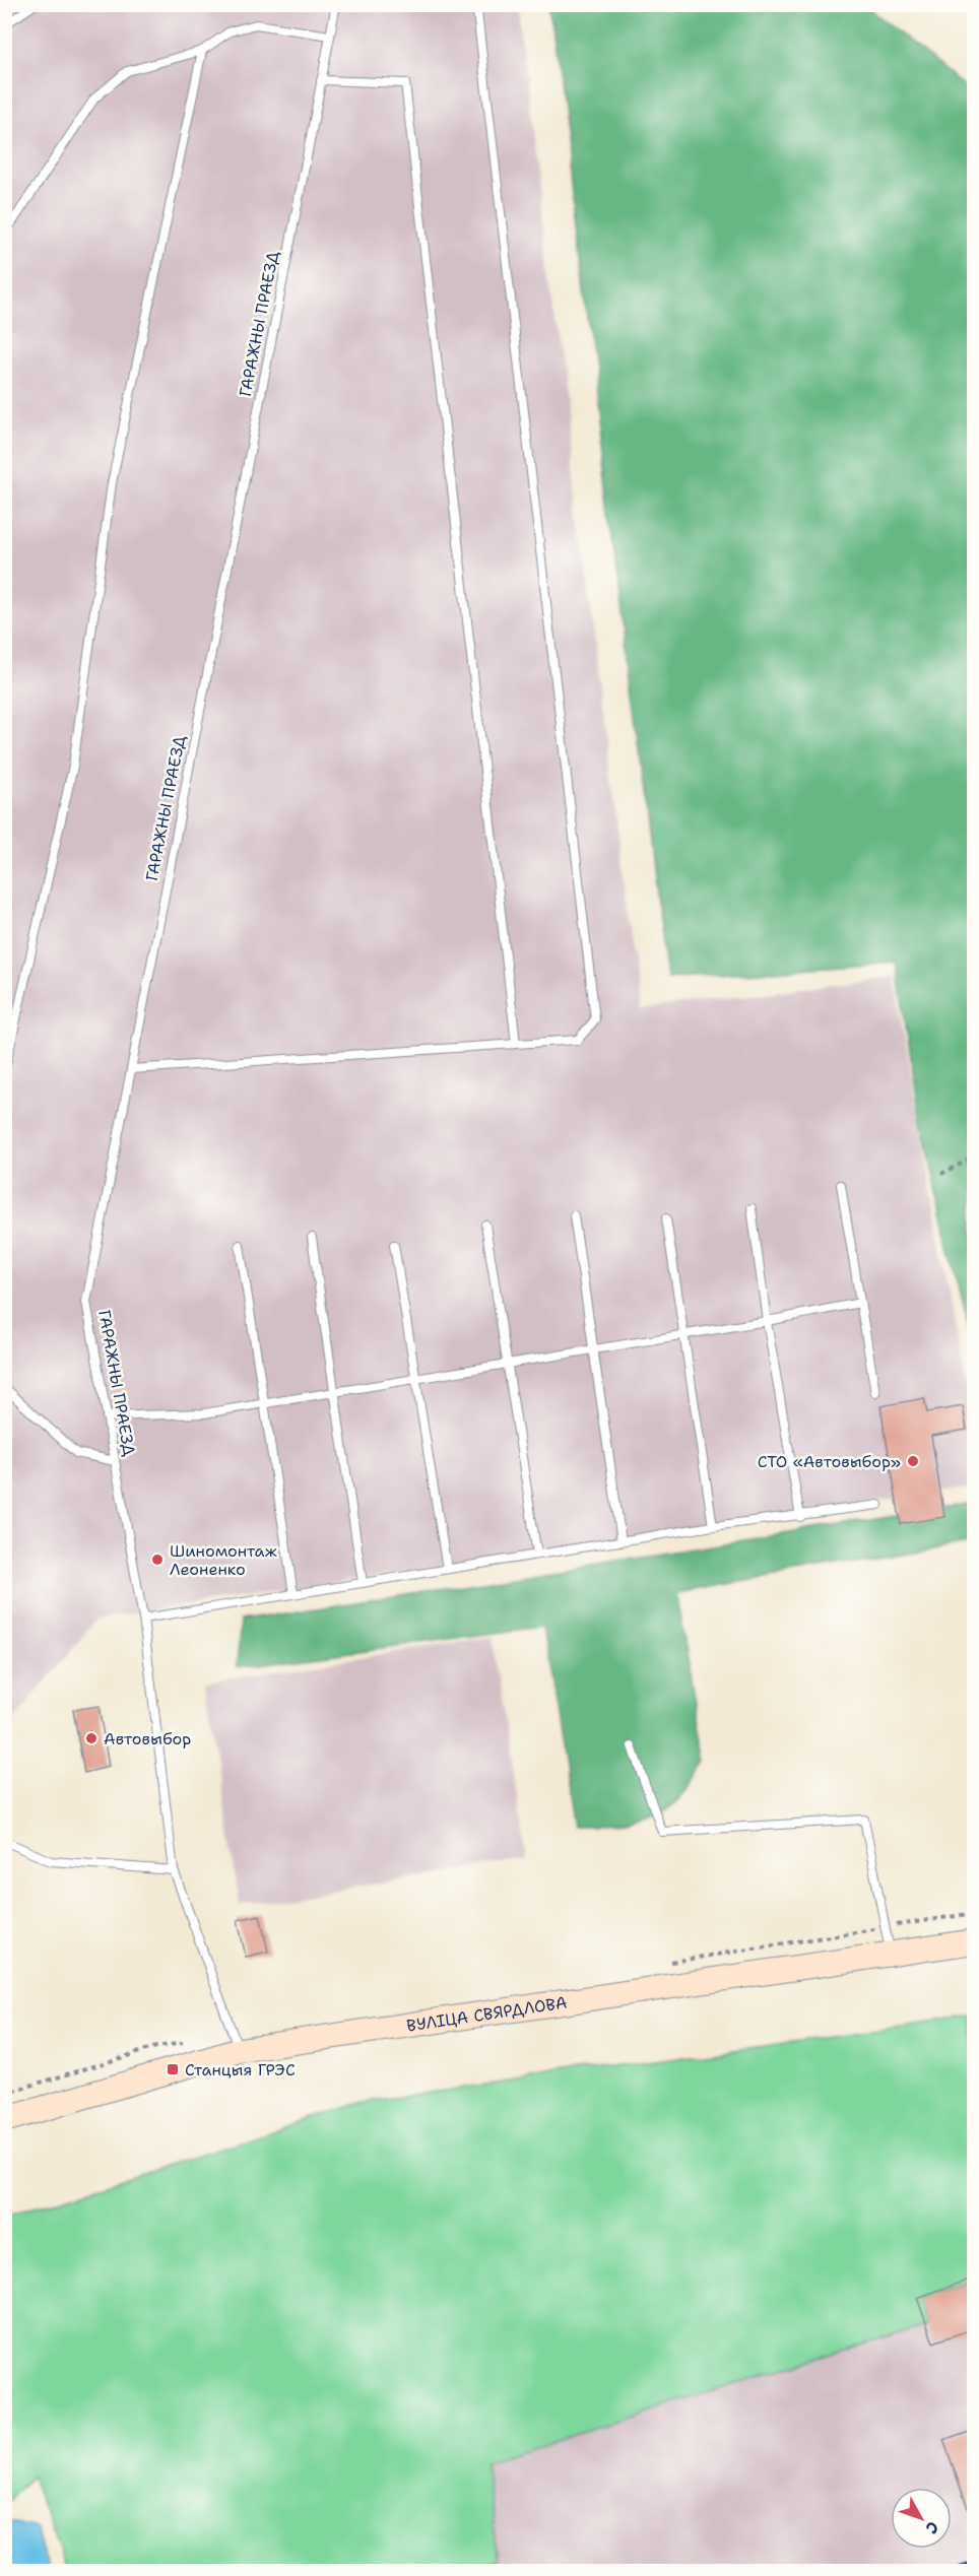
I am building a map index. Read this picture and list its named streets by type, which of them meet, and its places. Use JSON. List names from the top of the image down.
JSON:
{
  "streets": {
    "main road": ["ВУЛІЦА СВЯРДЛОВА"],
    "lane": ["ГАРАЖНЫ ПРАЕЗД"]
  },
  "crossings": [
    ["ГАРАЖНЫ ПРАЕЗД", "ВУЛІЦА СВЯРДЛОВА"]
  ],
  "places": {
    "other": ["СТО «Автовыбор»", "Шиномонтаж Леоненко", "Автовыбор"],
    "transit": ["Станцыя ГРЭС"]
  },
  "north": "bottom right"
}
